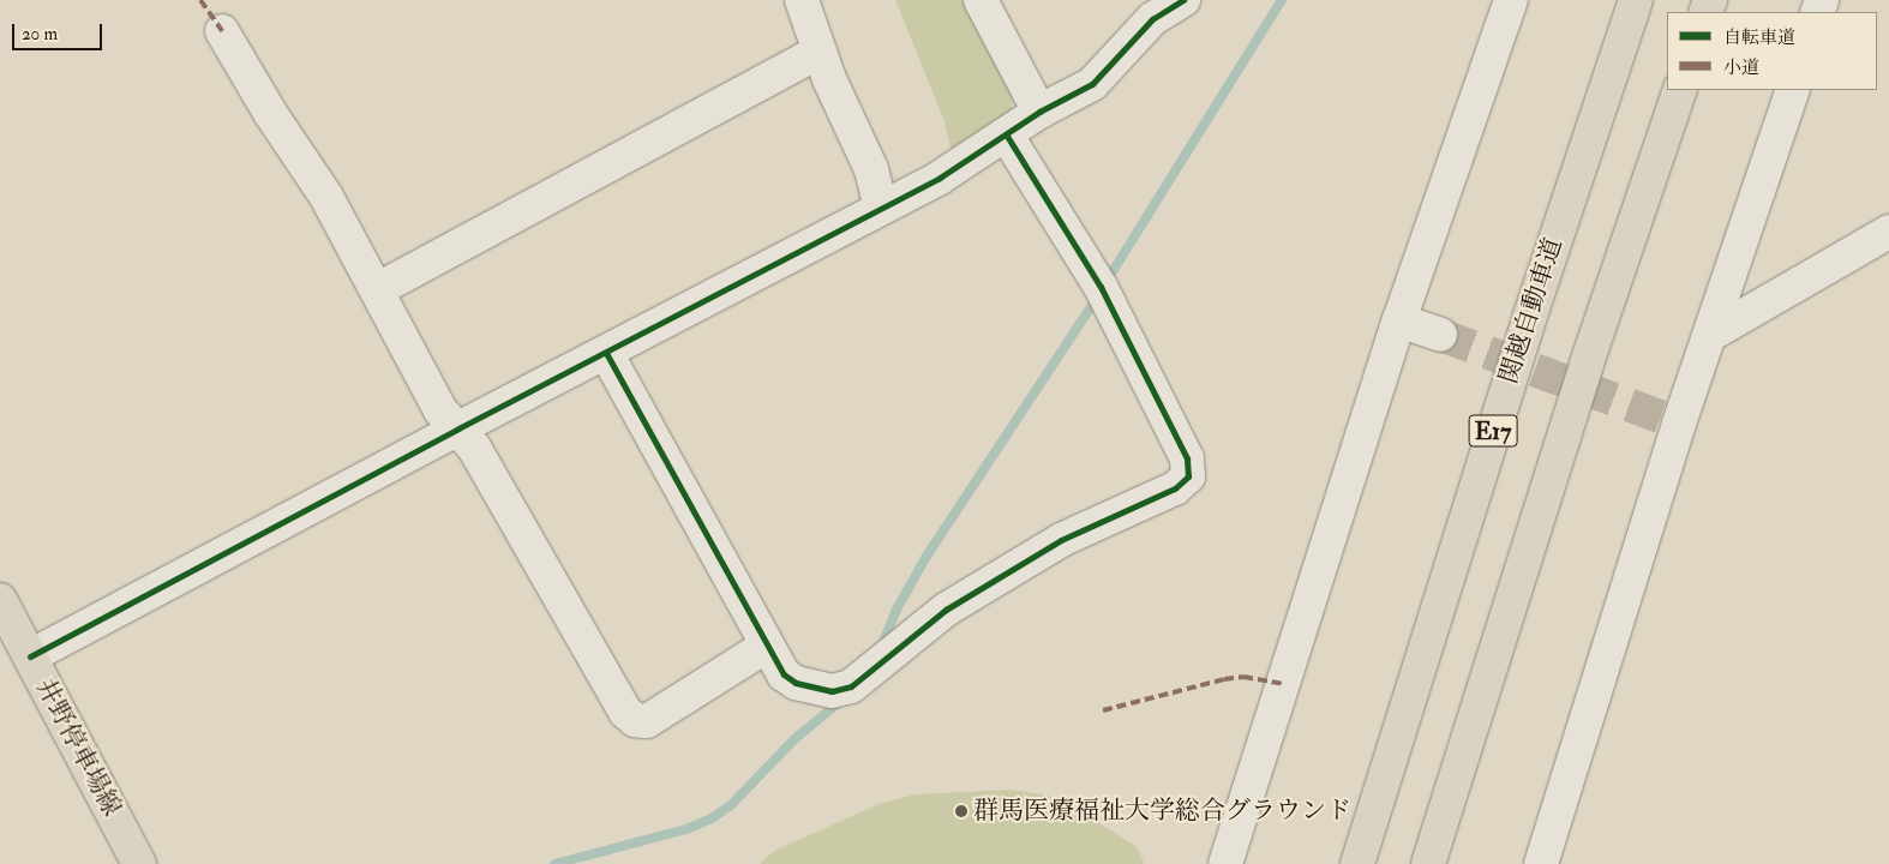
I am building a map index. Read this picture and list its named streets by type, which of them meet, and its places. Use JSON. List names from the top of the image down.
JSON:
{
  "streets": {
    "main road": ["関越自動車道", "E17", "井野停車場線"]
  },
  "places": ["群馬医療福祉大学総合グラウンド"],
  "legend": ["自転車道", "小道"],
  "scale_bar": "20 m"
}
